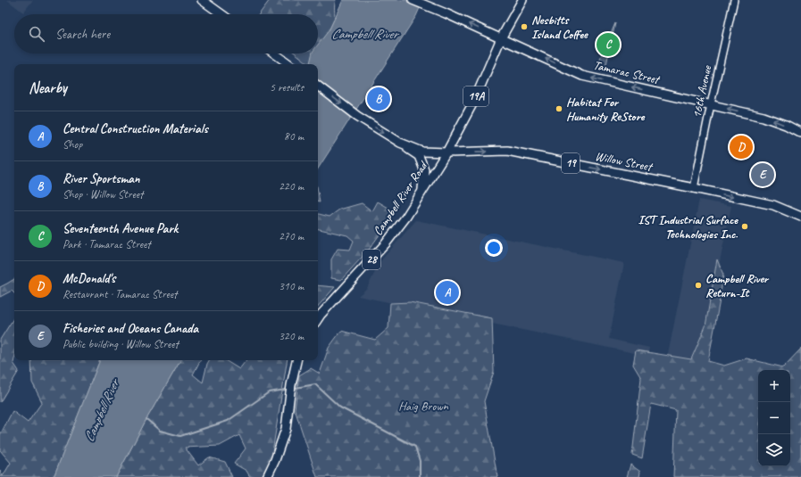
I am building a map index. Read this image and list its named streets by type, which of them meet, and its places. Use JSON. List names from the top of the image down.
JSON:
{
  "streets": {
    "main road": [
      "Tamarac Street",
      "19A",
      "Willow Street",
      "19",
      "Campbell River Road",
      "28"
    ],
    "street": ["16th Avenue"]
  },
  "crossings": [
    ["Tamarac Street", "16th Avenue"],
    ["Tamarac Street", "19A"],
    ["16th Avenue", "Willow Street"],
    ["19A", "Willow Street"],
    ["19A", "Campbell River Road"],
    ["Willow Street", "Campbell River Road"]
  ],
  "one_way": ["Tamarac Street", "Willow Street"],
  "water": ["Campbell River"],
  "parks": ["Haig Brown"],
  "places": [
    "Nesbitts Island Coffee",
    "Habitat For Humanity ReStore",
    "IST Industrial Surface Technologies Inc.",
    "Campbell River Return-It"
  ],
  "page": {
    "search": "Search here",
    "pins": [
      "C",
      "B",
      "D",
      "E",
      "A"
    ],
    "heading": ["Nearby", "5 results"],
    "list": [
      {
        "mark": "A",
        "name": "Central Construction Materials",
        "note": "Shop",
        "value": "80 m"
      },
      {
        "mark": "B",
        "name": "River Sportsman",
        "note": "Shop · Willow Street",
        "value": "220 m"
      },
      {
        "mark": "C",
        "name": "Seventeenth Avenue Park",
        "note": "Park · Tamarac Street",
        "value": "270 m"
      },
      {
        "mark": "D",
        "name": "McDonald's",
        "note": "Restaurant · Tamarac Street",
        "value": "310 m"
      },
      {
        "mark": "E",
        "name": "Fisheries and Oceans Canada",
        "note": "Public building · Willow Street",
        "value": "320 m"
      }
    ],
    "map_buttons": ["+", "−"]
  }
}
